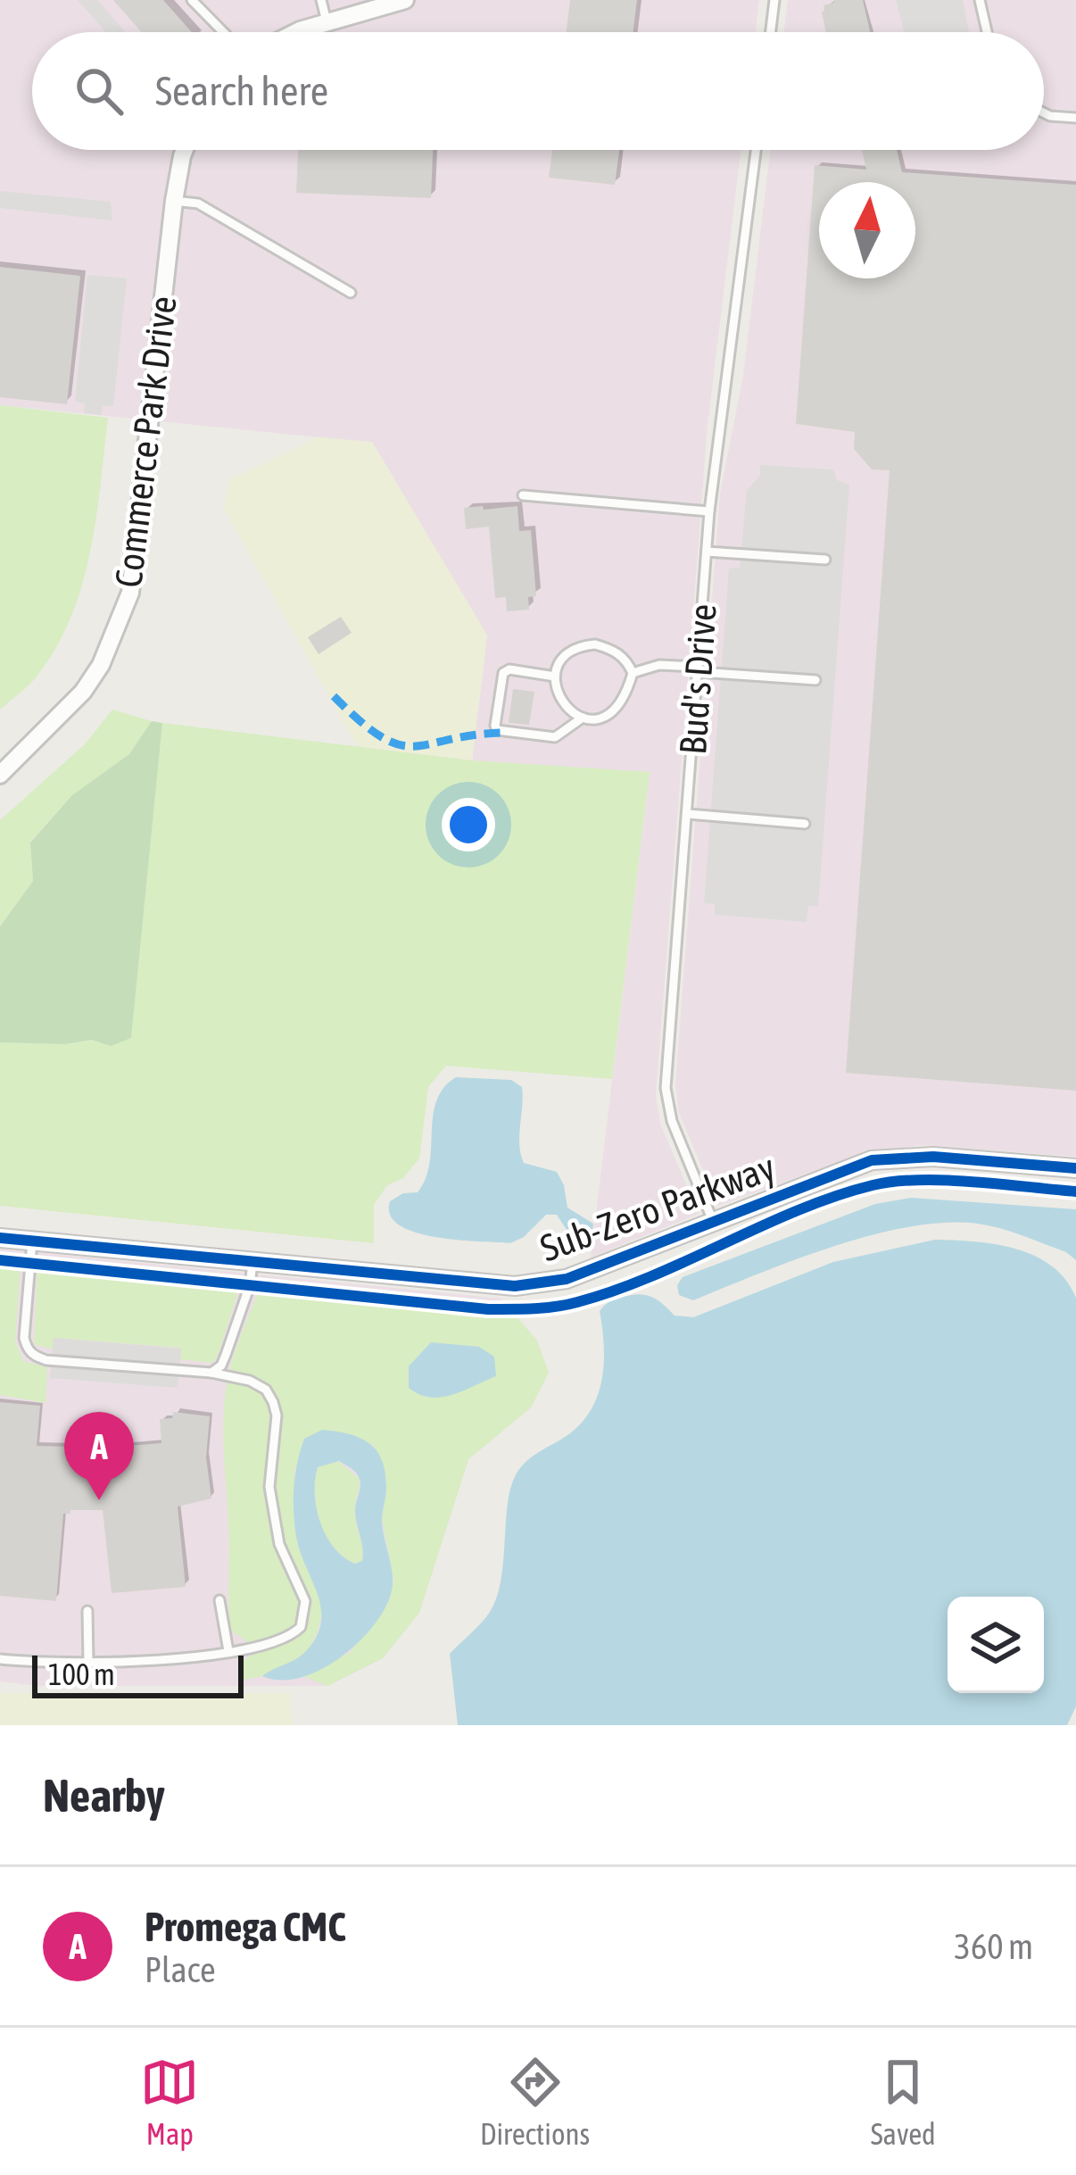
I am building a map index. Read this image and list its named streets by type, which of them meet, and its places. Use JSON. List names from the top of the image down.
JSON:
{
  "streets": {
    "street": ["Commerce Park Drive", "Sub-Zero Parkway"],
    "lane": ["Bud's Drive"]
  },
  "crossings": [
    ["Bud's Drive", "Sub-Zero Parkway"]
  ],
  "scale_bar": "100 m",
  "north": "top",
  "page": {
    "search": "Search here",
    "pins": "A",
    "scale": "100 m",
    "heading": "Nearby",
    "list": [
      {
        "mark": "A",
        "name": "Promega CMC",
        "note": "Place",
        "value": "360 m"
      }
    ],
    "nav": ["Map", "Directions", "Saved"]
  }
}
